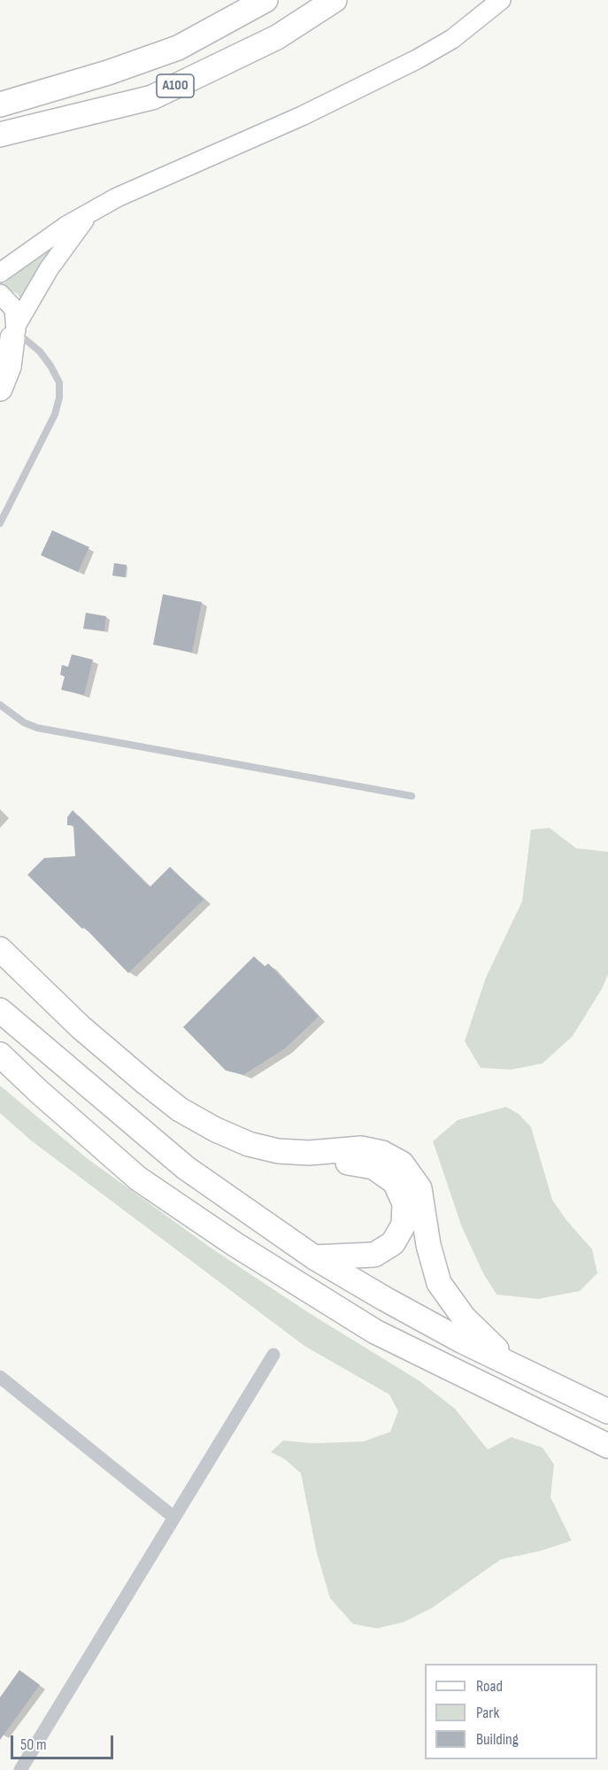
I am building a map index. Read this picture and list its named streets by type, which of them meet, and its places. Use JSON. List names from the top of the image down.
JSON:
{
  "streets": {
    "highway": ["A100"]
  },
  "legend": ["Road", "Park", "Building"],
  "scale_bar": "50 m"
}
